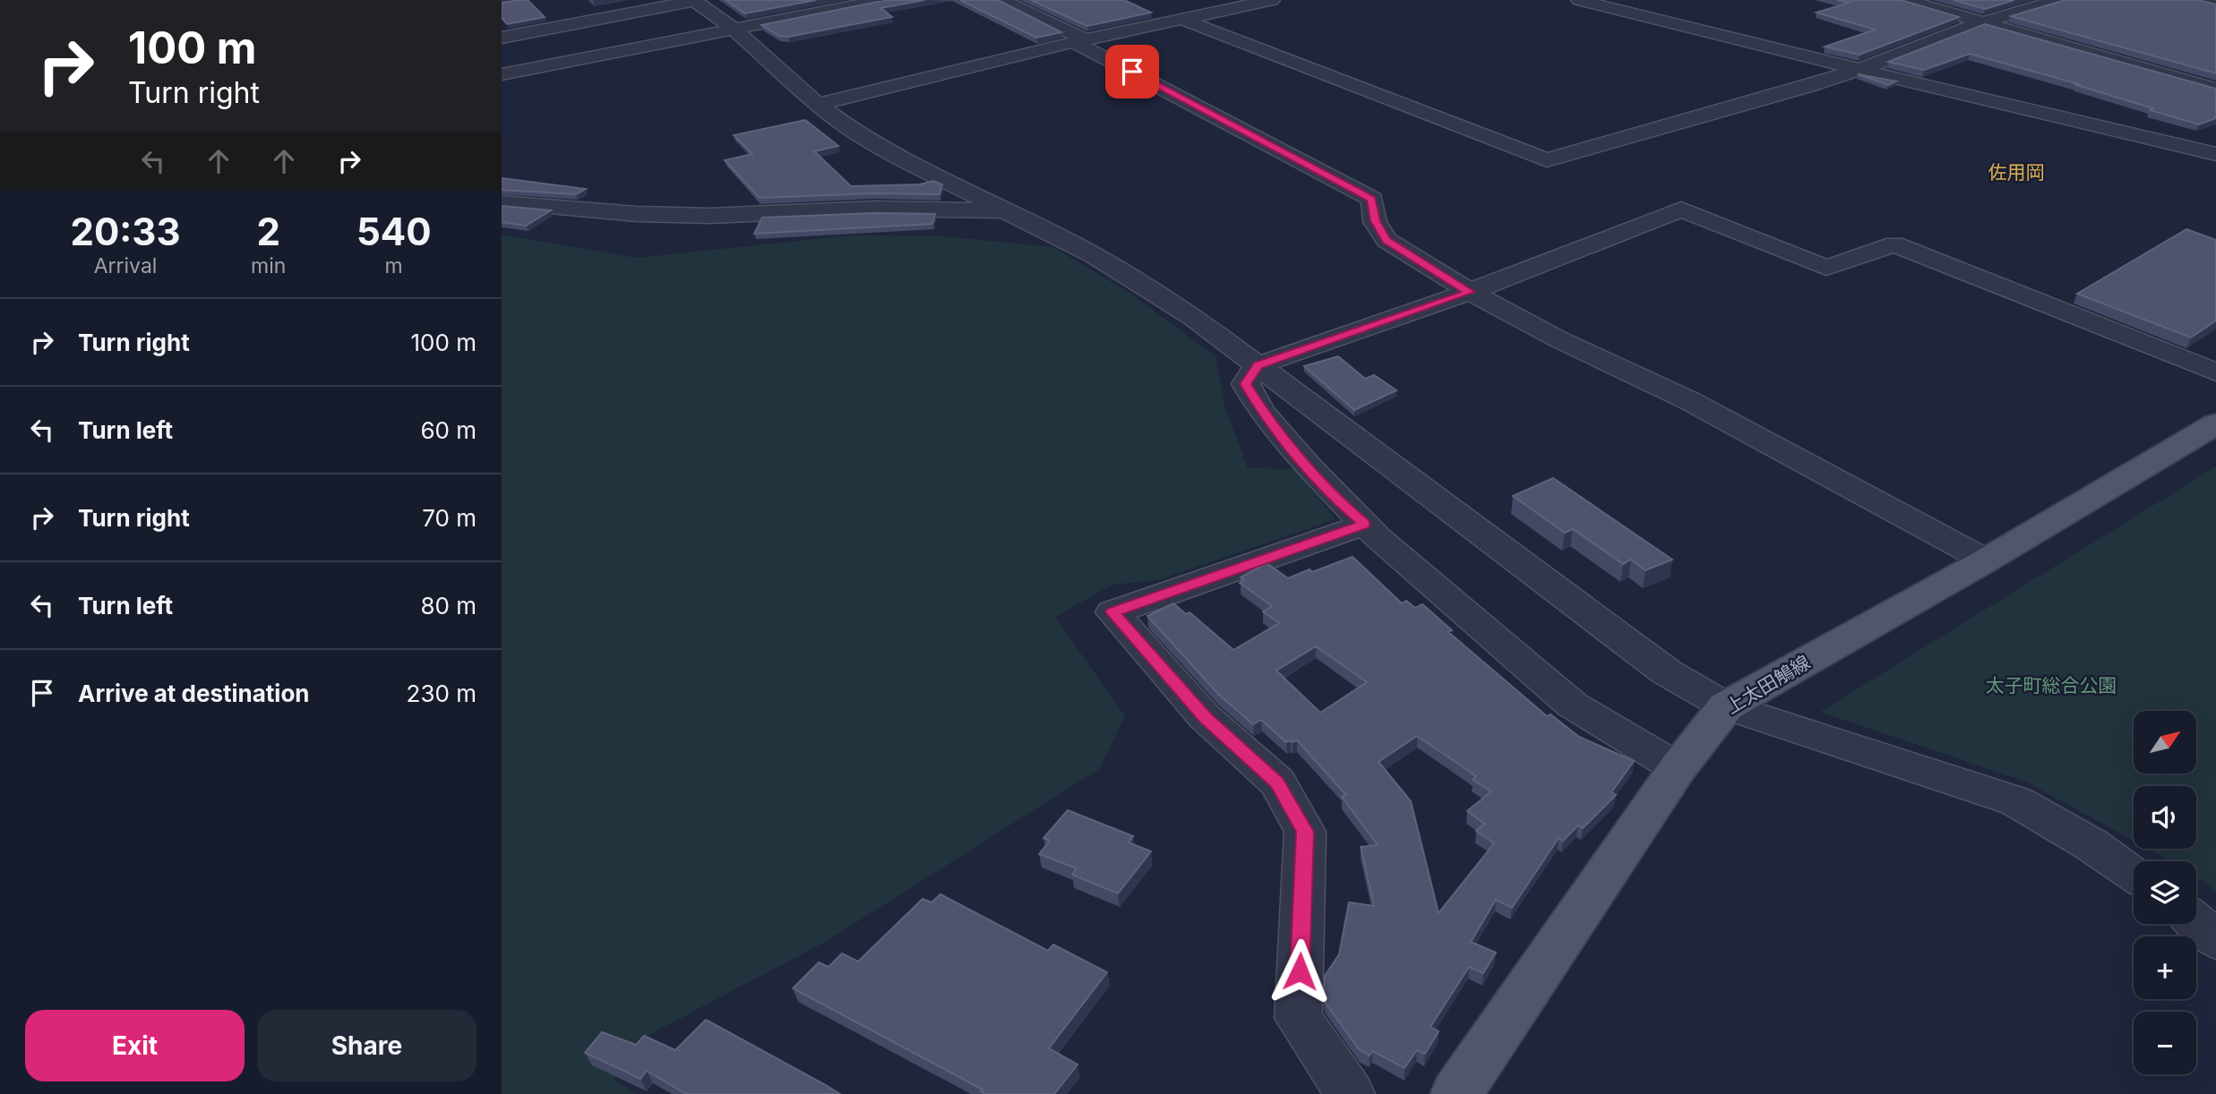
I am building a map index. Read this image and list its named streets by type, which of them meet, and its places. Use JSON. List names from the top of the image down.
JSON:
{
  "streets": {
    "main road": ["上太田鵤線"]
  },
  "districts": ["佐用岡"],
  "parks": ["太子町総合公園"],
  "north": "top right",
  "page": {
    "turn": ["100 m", "Turn right"],
    "eta": [
      "20:33",
      "Arrival",
      "2",
      "min",
      "540",
      "m"
    ],
    "list": [
      {
        "name": "Turn right",
        "value": "100 m"
      },
      {
        "name": "Turn left",
        "value": "60 m"
      },
      {
        "name": "Turn right",
        "value": "70 m"
      },
      {
        "name": "Turn left",
        "value": "80 m"
      },
      {
        "name": "Arrive at destination",
        "value": "230 m"
      }
    ],
    "map_buttons": ["+", "−"],
    "buttons": ["Exit", "Share"]
  }
}
